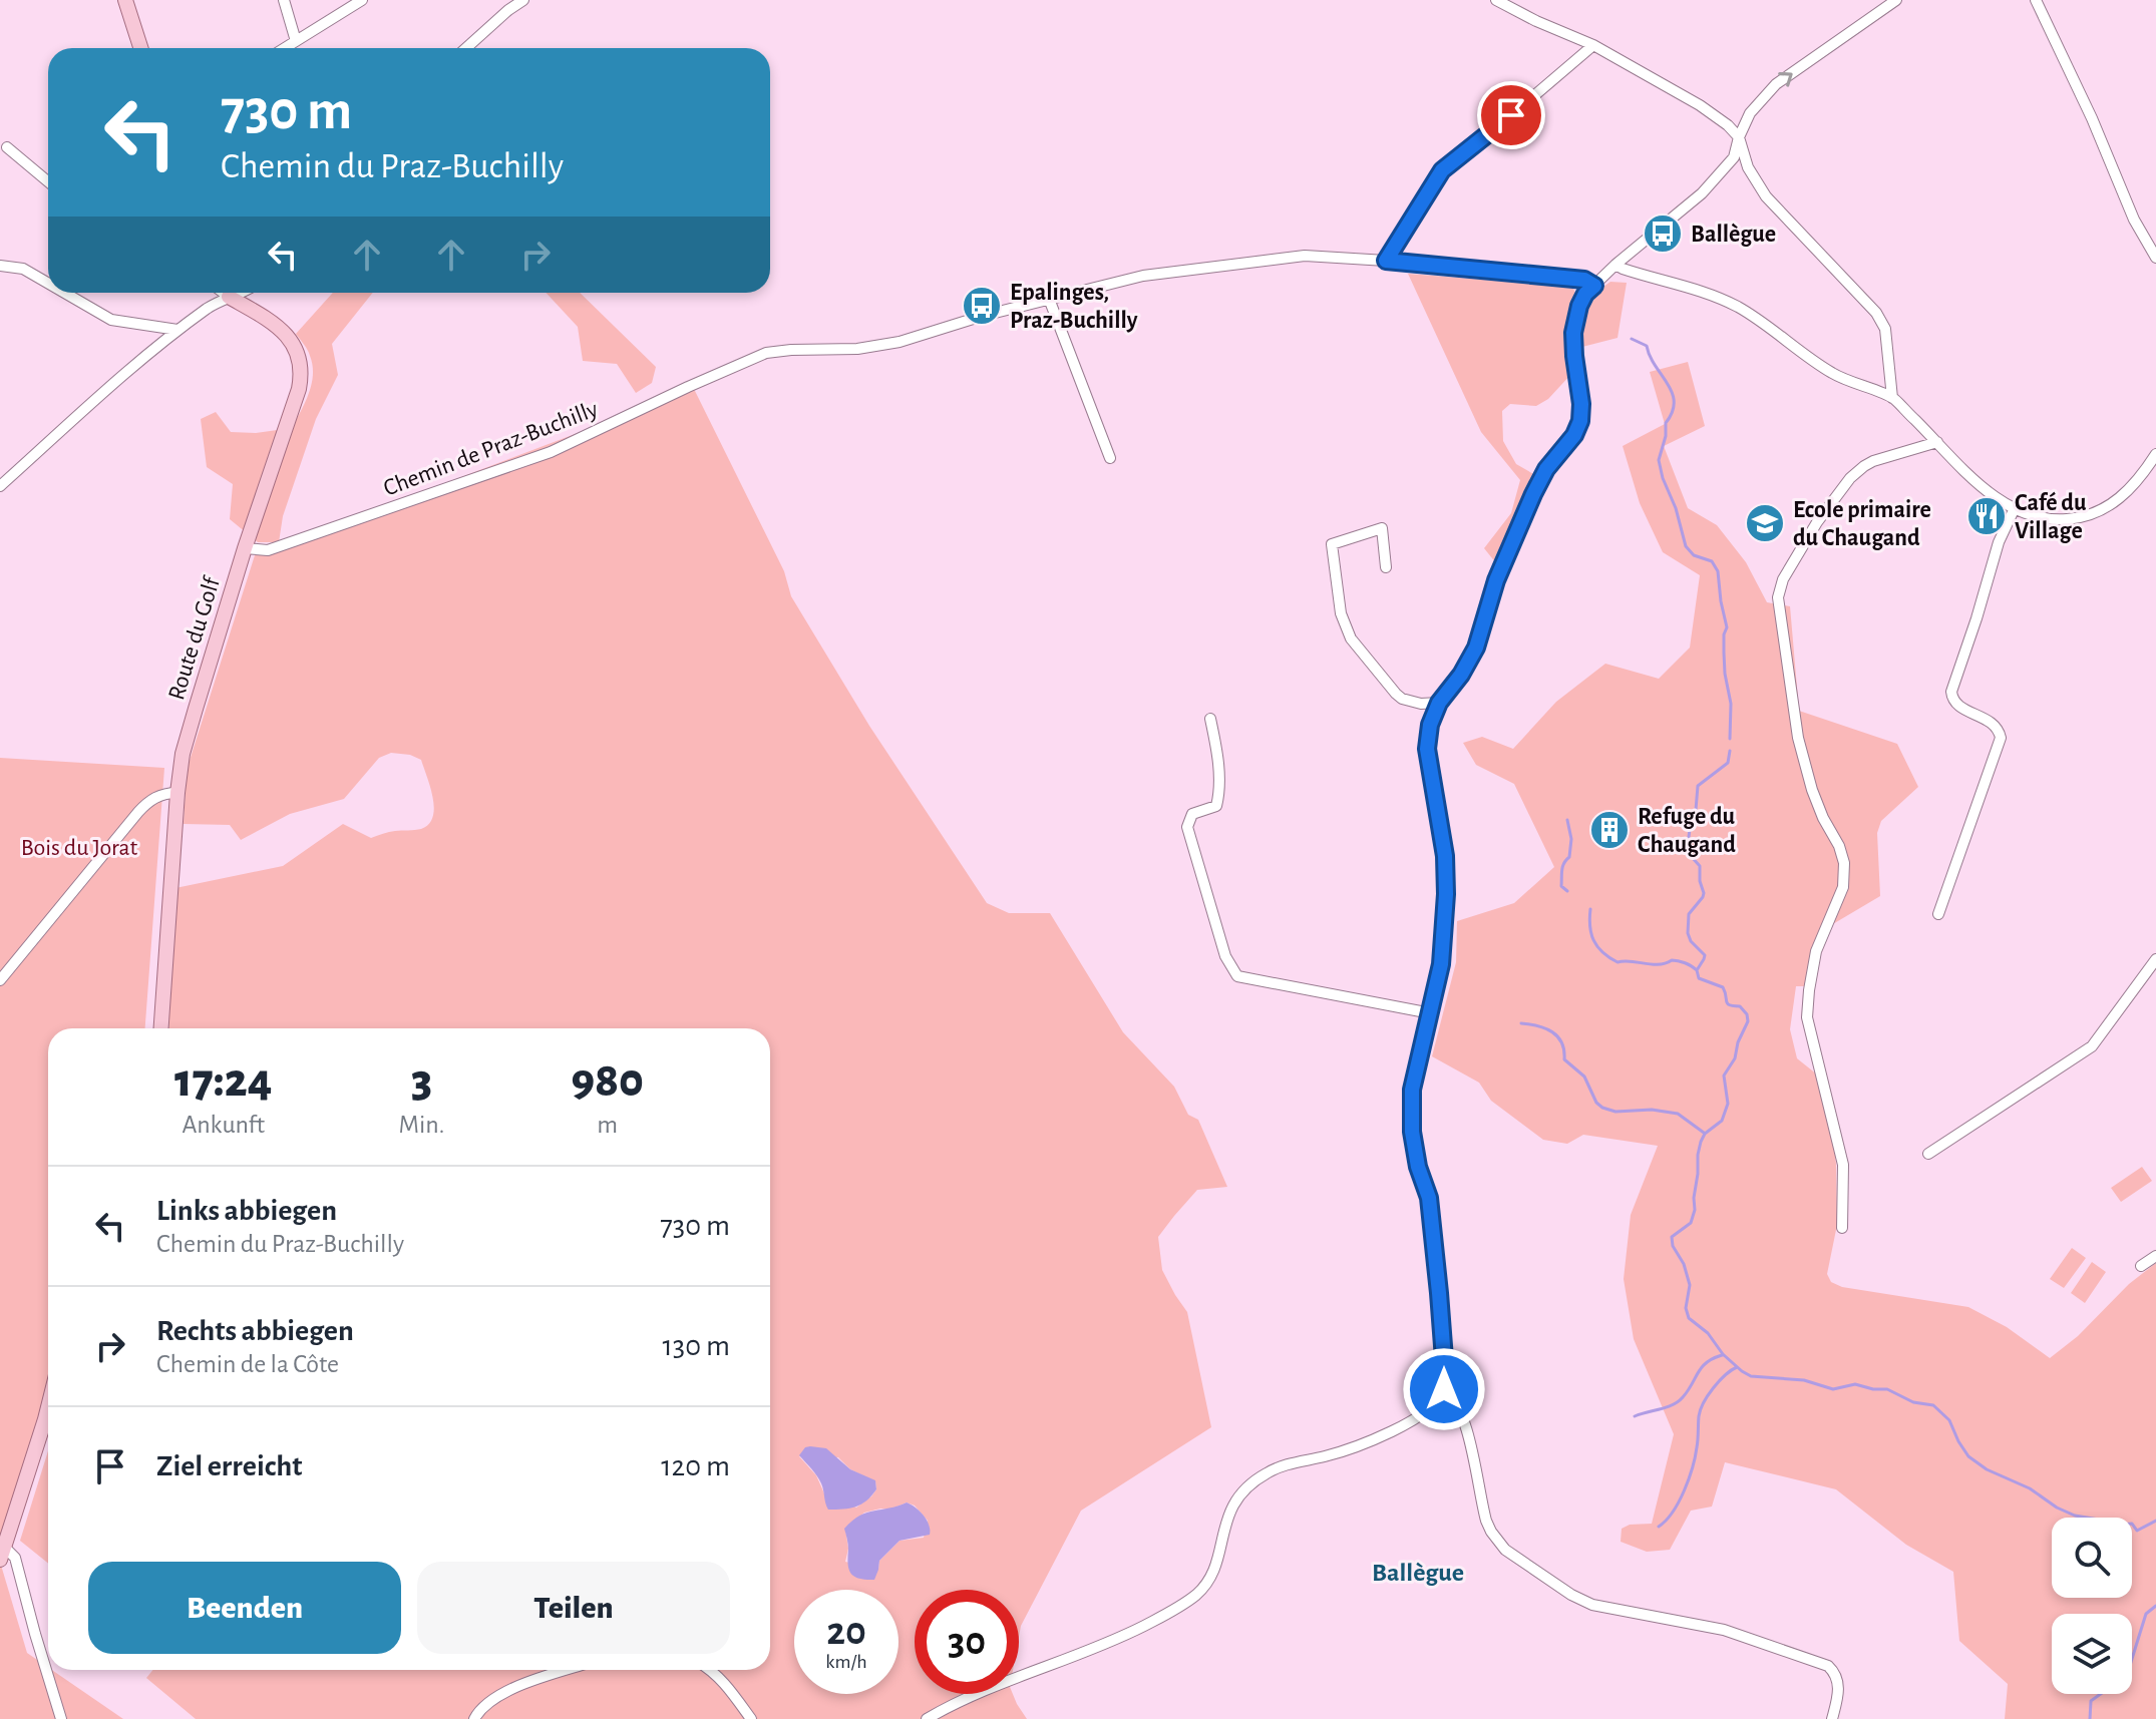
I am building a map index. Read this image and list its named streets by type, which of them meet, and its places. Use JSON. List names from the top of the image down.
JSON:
{
  "streets": {
    "main road": ["Route du Golf"],
    "street": ["Chemin de Praz-Buchilly"]
  },
  "crossings": [
    ["Chemin de Praz-Buchilly", "Route du Golf"]
  ],
  "districts": ["Ballègue"],
  "parks": ["Bois du Jorat"],
  "places": {
    "bus stop": ["Ballègue", "Epalinges, Praz-Buchilly"],
    "restaurant": ["Café du Village"],
    "school or university": ["Ecole primaire du Chaugand"],
    "building": ["Refuge du Chaugand"]
  },
  "page": {
    "turn": ["730 m", "Chemin du Praz-Buchilly"],
    "eta": [
      "17:24",
      "Ankunft",
      "3",
      "Min.",
      "980",
      "m"
    ],
    "list": [
      {
        "name": "Links abbiegen",
        "note": "Chemin du Praz-Buchilly",
        "value": "730 m"
      },
      {
        "name": "Rechts abbiegen",
        "note": "Chemin de la Côte",
        "value": "130 m"
      },
      {
        "name": "Ziel erreicht",
        "value": "120 m"
      }
    ],
    "buttons": ["Beenden", "Teilen"],
    "speed": "20 km/h",
    "limit": "30"
  }
}
